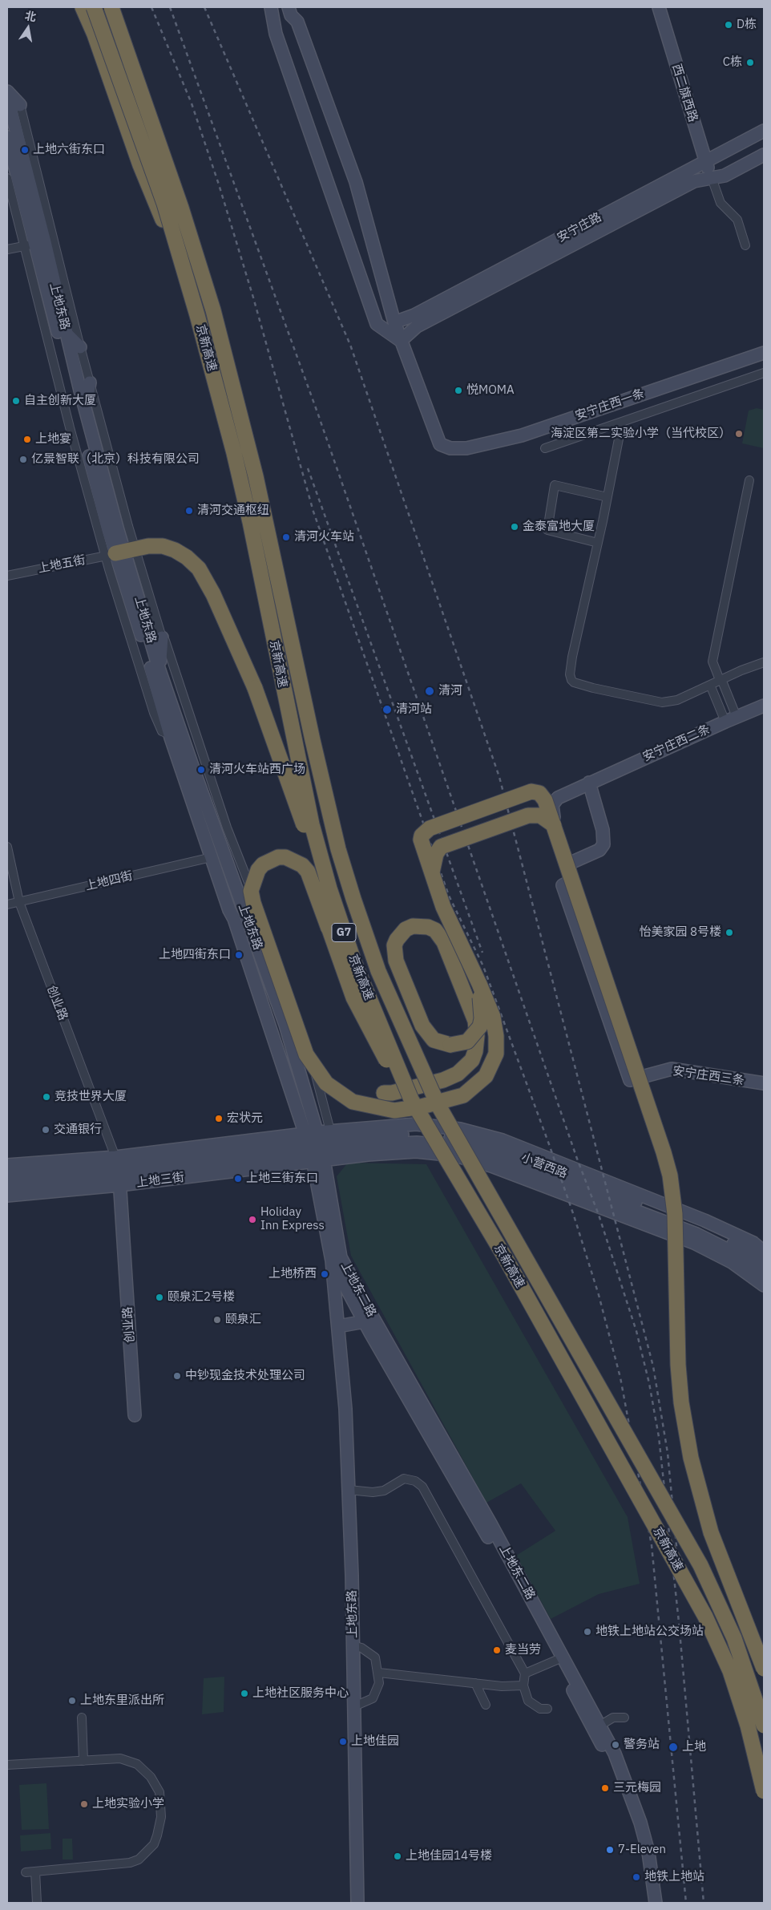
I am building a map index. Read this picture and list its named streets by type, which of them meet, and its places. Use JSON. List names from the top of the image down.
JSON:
{
  "streets": {
    "highway": ["京新高速", "G7"],
    "street": [
      "西二旗西路",
      "安宁庄路",
      "上地东路",
      "安宁庄西一条",
      "上地五街",
      "安宁庄西二条",
      "上地四街",
      "创业路",
      "安宁庄西三条",
      "小营西路",
      "上地三街",
      "上地东二路"
    ]
  },
  "crossings": [
    ["西二旗西路", "安宁庄路"],
    ["安宁庄路", "安宁庄西一条"],
    ["上地东路", "上地五街"],
    ["上地东路", "上地四街"],
    ["上地东路", "小营西路"],
    ["上地东路", "上地三街"],
    ["上地东路", "上地东二路"],
    ["安宁庄西二条", "安宁庄西三条"],
    ["上地四街", "创业路"],
    ["创业路", "上地三街"],
    ["小营西路", "上地三街"]
  ],
  "places": [
    "D栋",
    "C栋",
    "上地六街东口",
    "悦MOMA",
    "自主创新大厦",
    "海淀区第二实验小学（当代校区）",
    "上地宴",
    "亿景智联（北京）科技有限公司",
    "清河交通枢纽",
    "金泰富地大厦",
    "清河火车站",
    "清河",
    "清河站",
    "清河火车站西广场",
    "怡美家园 8号楼",
    "上地四街东口",
    "竞技世界大厦",
    "宏状元",
    "交通银行",
    "上地三街东口",
    "Holiday Inn Express",
    "上地桥西",
    "颐泉汇2号楼",
    "颐泉汇",
    "中钞现金技术处理公司",
    "地铁上地站公交场站",
    "麦当劳",
    "上地社区服务中心",
    "上地东里派出所",
    "上地佳园",
    "警务站",
    "上地",
    "三元梅园",
    "上地实验小学",
    "7-Eleven",
    "上地佳园14号楼",
    "地铁上地站"
  ],
  "north": "top"
}
